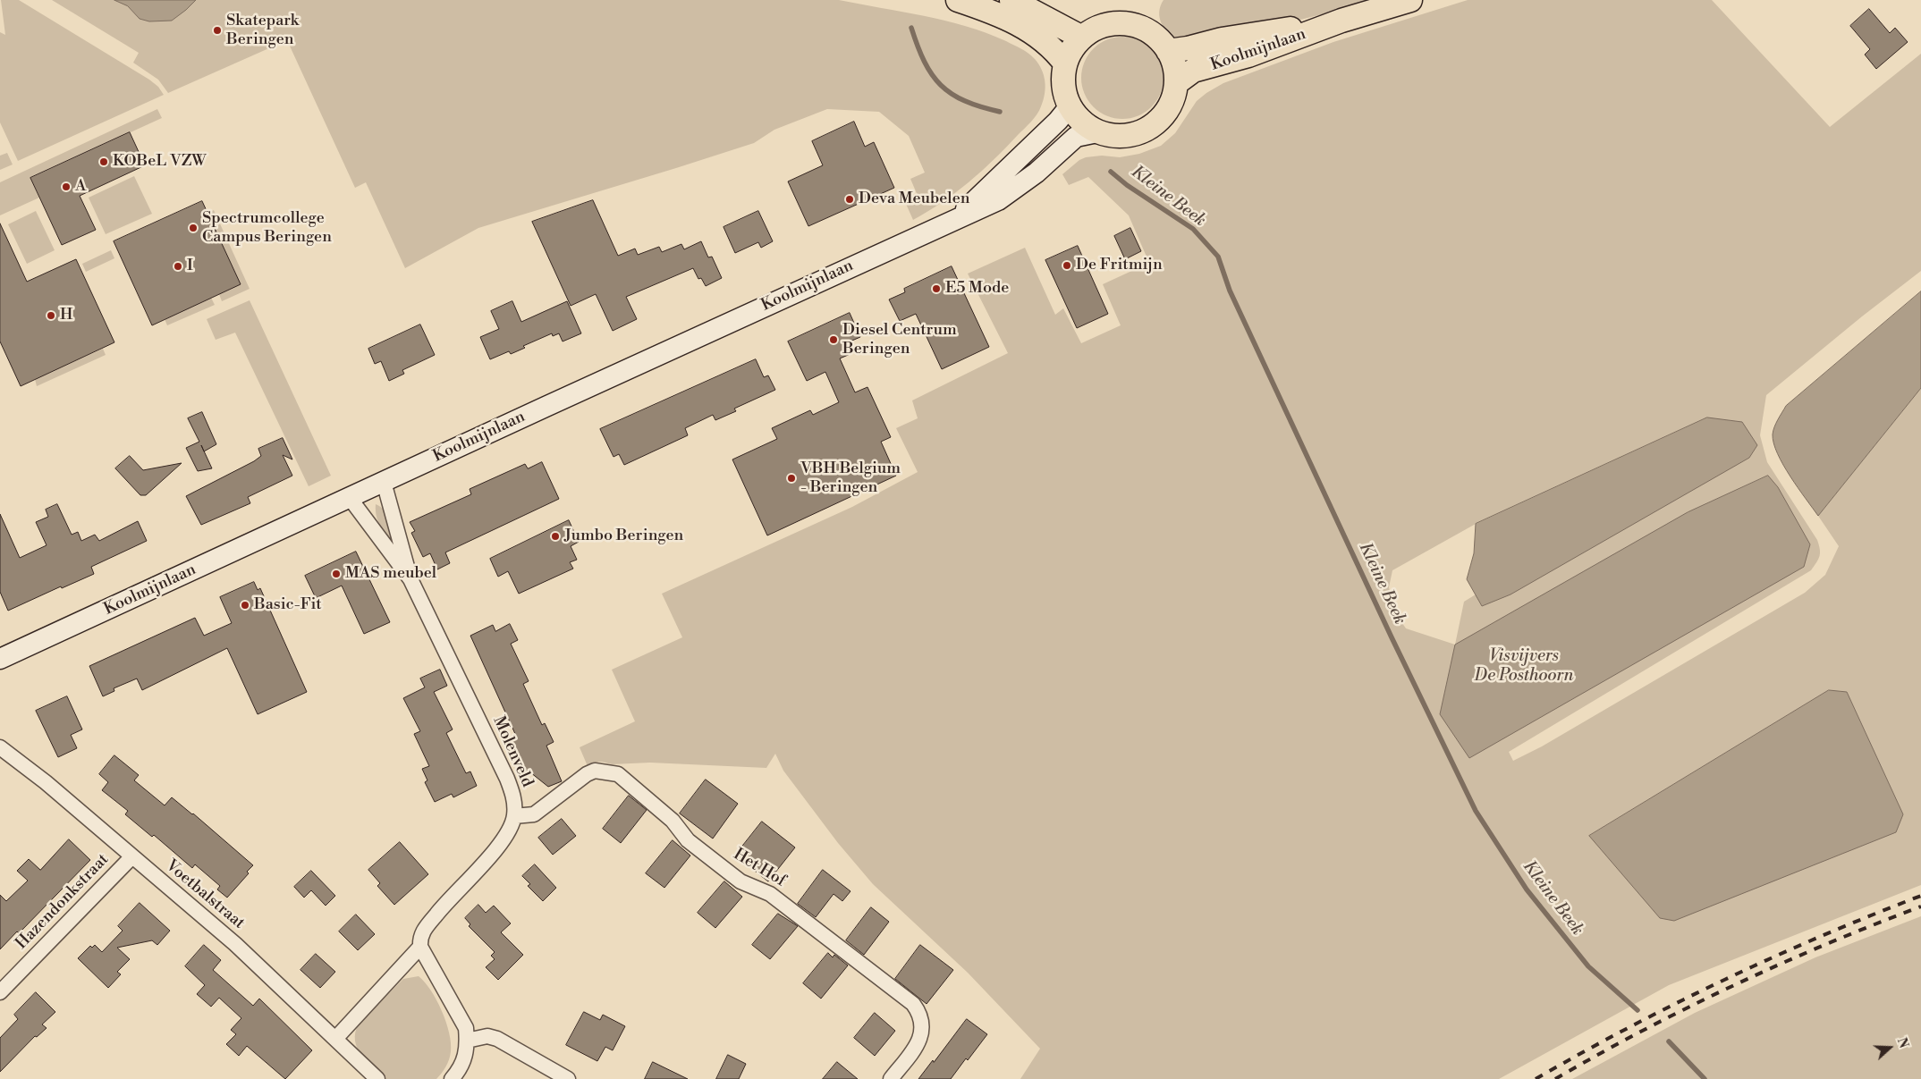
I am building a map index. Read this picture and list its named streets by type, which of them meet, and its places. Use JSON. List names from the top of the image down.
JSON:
{
  "streets": {
    "main road": ["Koolmijnlaan"],
    "street": [
      "Molenveld",
      "Het Hof",
      "Voetbalstraat",
      "Hazendonkstraat"
    ]
  },
  "crossings": [
    ["Molenveld", "Het Hof"],
    ["Molenveld", "Voetbalstraat"],
    ["Voetbalstraat", "Hazendonkstraat"]
  ],
  "water": ["Kleine Beek", "Visvijvers De Posthoorn"],
  "places": [
    "Skatepark Beringen",
    "KOBeL VZW",
    "A",
    "Deva Meubelen",
    "Spectrumcollege Campus Beringen",
    "De Fritmijn",
    "I",
    "E5 Mode",
    "H",
    "Diesel Centrum Beringen",
    "VBH Belgium - Beringen",
    "Jumbo Beringen",
    "MAS meubel",
    "Basic-Fit"
  ],
  "north": "right"
}
